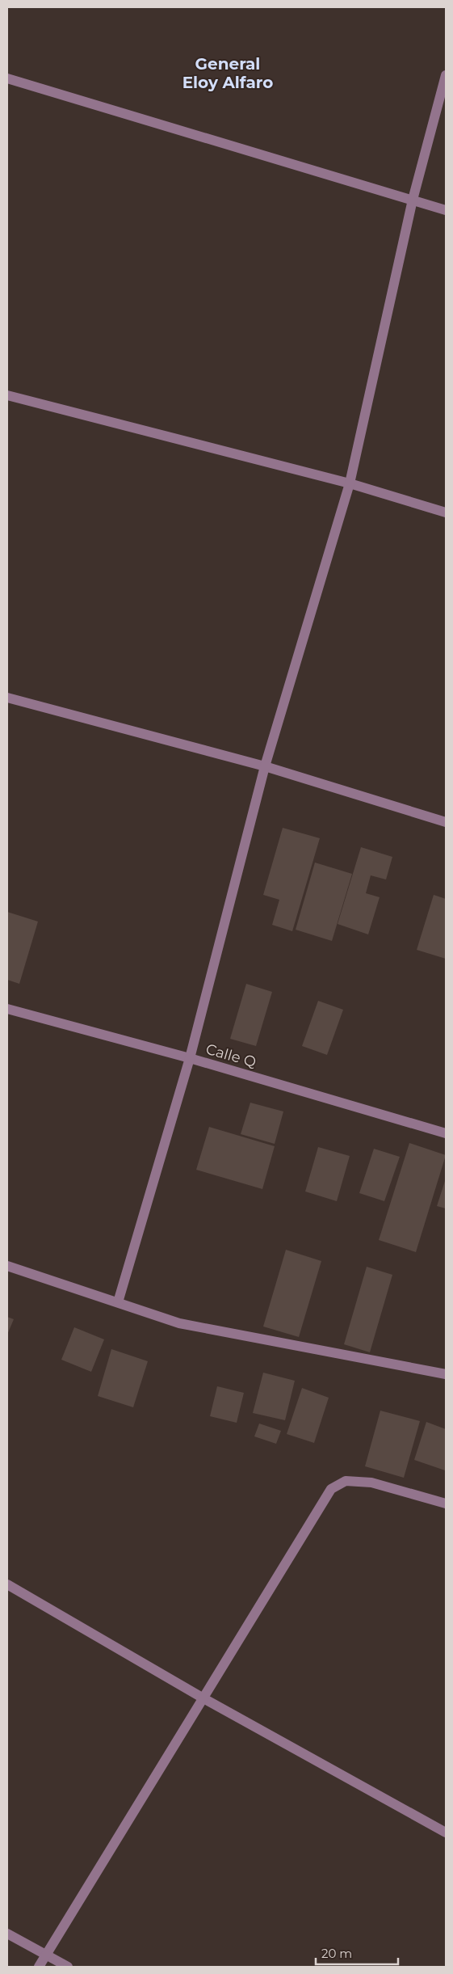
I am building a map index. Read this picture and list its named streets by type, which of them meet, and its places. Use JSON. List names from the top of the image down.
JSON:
{
  "streets": {
    "street": ["Calle Q"]
  },
  "districts": ["General Eloy Alfaro"],
  "scale_bar": "20 m"
}
